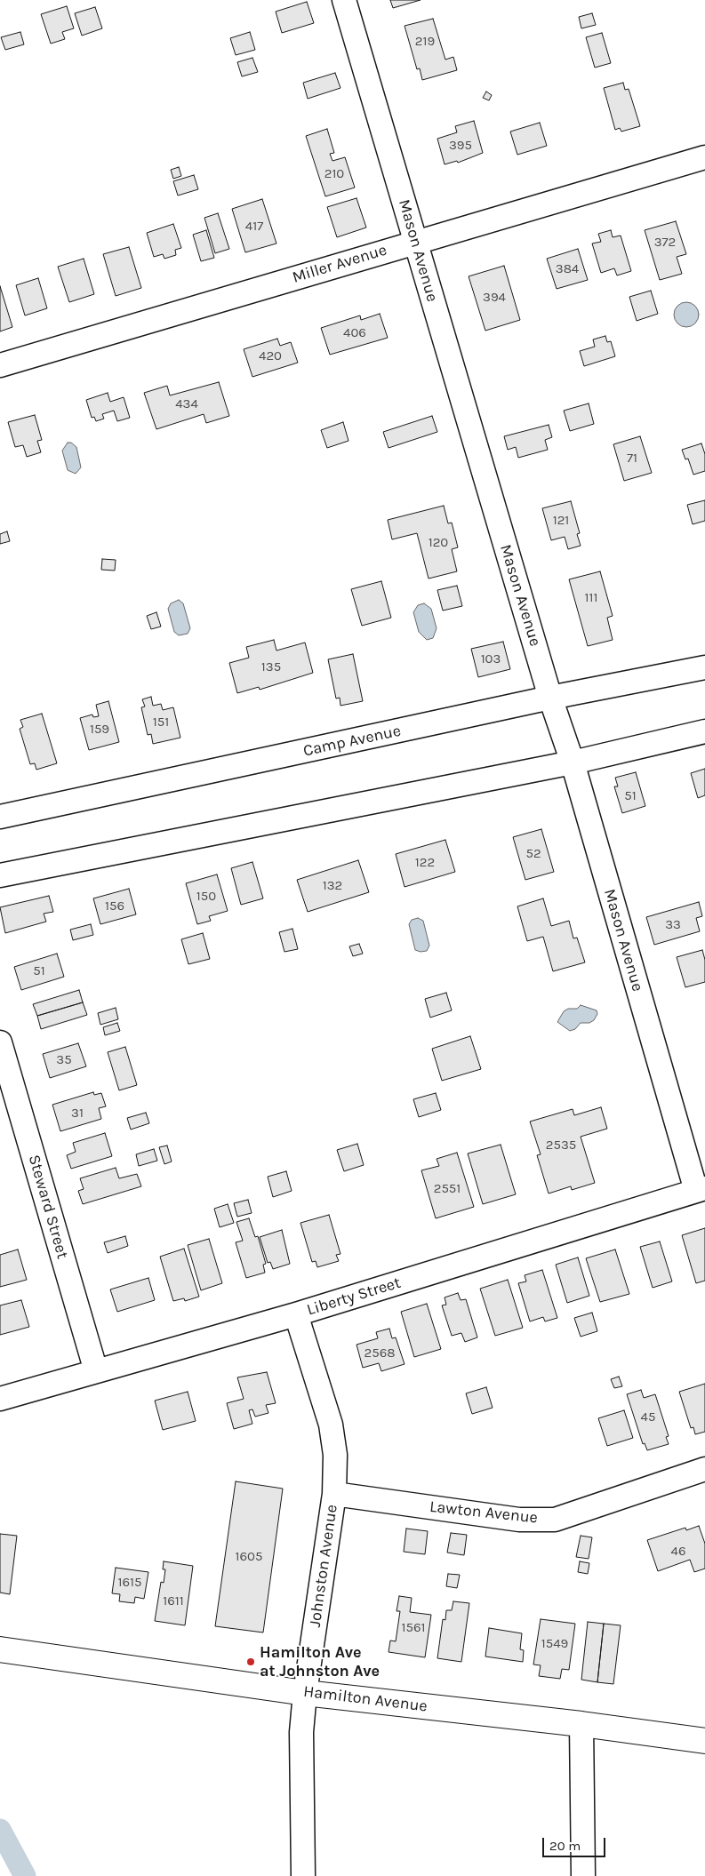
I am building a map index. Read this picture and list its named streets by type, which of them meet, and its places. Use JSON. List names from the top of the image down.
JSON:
{
  "streets": {
    "main road": ["Hamilton Avenue"],
    "street": [
      "Mason Avenue",
      "Miller Avenue",
      "Camp Avenue",
      "Steward Street",
      "Liberty Street",
      "Lawton Avenue",
      "Johnston Avenue"
    ]
  },
  "crossings": [
    ["Mason Avenue", "Miller Avenue"],
    ["Mason Avenue", "Camp Avenue"],
    ["Mason Avenue", "Liberty Street"],
    ["Steward Street", "Liberty Street"],
    ["Liberty Street", "Johnston Avenue"],
    ["Lawton Avenue", "Johnston Avenue"],
    ["Johnston Avenue", "Hamilton Avenue"]
  ],
  "places": ["Hamilton Ave at Johnston Ave"],
  "house_numbers": [
    "219",
    "395",
    "210",
    "417",
    "372",
    "384",
    "394",
    "406",
    "420",
    "434",
    "71",
    "121",
    "120",
    "111",
    "103",
    "135",
    "151",
    "159",
    "51",
    "52",
    "122",
    "132",
    "150",
    "156",
    "33",
    "51",
    "35",
    "31",
    "2535",
    "2551",
    "2568",
    "45",
    "46",
    "1605",
    "1615",
    "1611",
    "1561",
    "1549"
  ],
  "scale_bar": "20 m"
}
